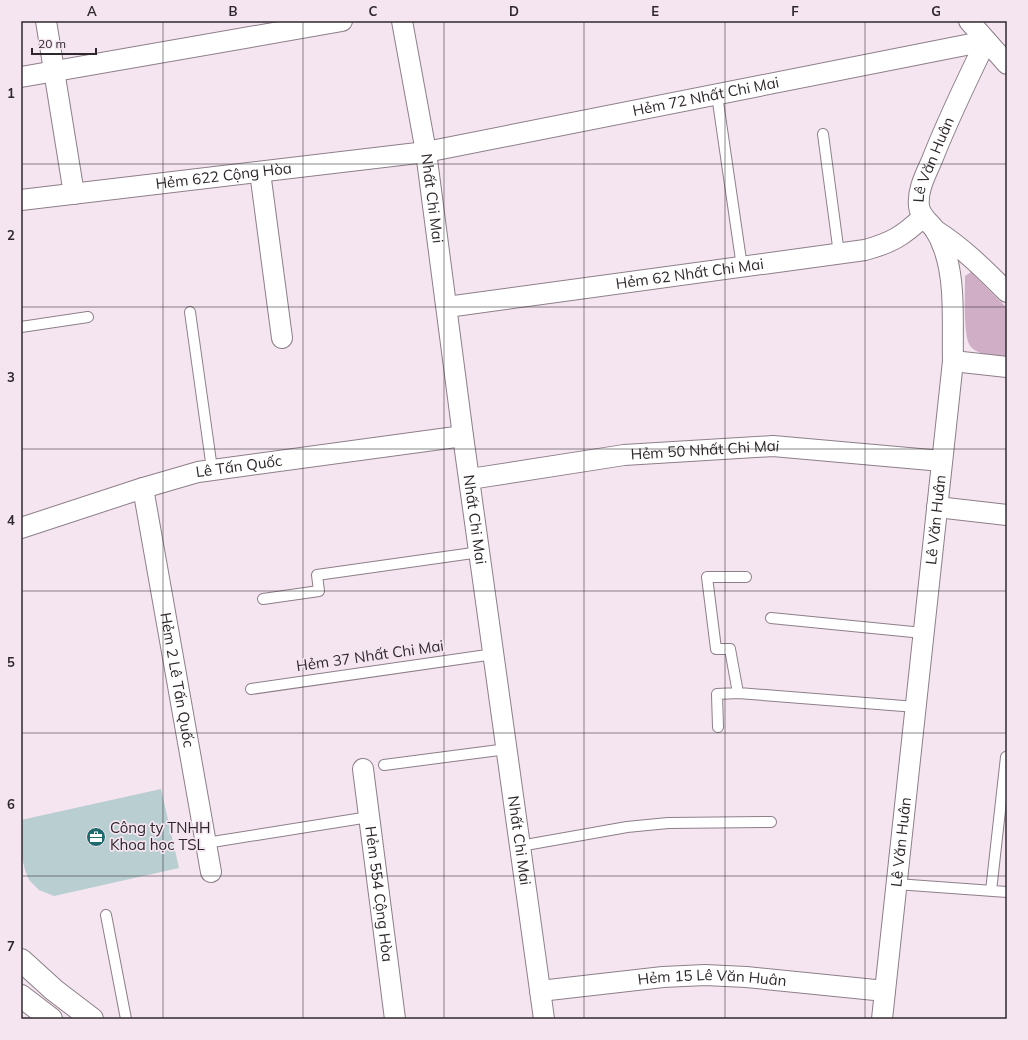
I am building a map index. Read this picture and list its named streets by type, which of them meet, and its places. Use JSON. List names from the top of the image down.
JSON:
{
  "streets": {
    "street": [
      "Hẻm 72 Nhất Chi Mai",
      "Lê Văn Huân",
      "Hẻm 622 Cộng Hòa",
      "Nhất Chi Mai",
      "Hẻm 62 Nhất Chi Mai",
      "Hẻm 50 Nhất Chi Mai",
      "Lê Tấn Quốc",
      "Hẻm 2 Lê Tấn Quốc",
      "Hẻm 554 Cộng Hòa",
      "Hẻm 15 Lê Văn Huân"
    ],
    "lane": ["Hẻm 37 Nhất Chi Mai"]
  },
  "crossings": [
    ["Hẻm 72 Nhất Chi Mai", "Lê Văn Huân"],
    ["Hẻm 72 Nhất Chi Mai", "Hẻm 622 Cộng Hòa"],
    ["Hẻm 72 Nhất Chi Mai", "Nhất Chi Mai"],
    ["Lê Văn Huân", "Hẻm 62 Nhất Chi Mai"],
    ["Lê Văn Huân", "Hẻm 50 Nhất Chi Mai"],
    ["Lê Văn Huân", "Hẻm 15 Lê Văn Huân"],
    ["Hẻm 622 Cộng Hòa", "Nhất Chi Mai"],
    ["Nhất Chi Mai", "Hẻm 62 Nhất Chi Mai"],
    ["Nhất Chi Mai", "Hẻm 50 Nhất Chi Mai"],
    ["Nhất Chi Mai", "Lê Tấn Quốc"],
    ["Nhất Chi Mai", "Hẻm 37 Nhất Chi Mai"],
    ["Nhất Chi Mai", "Hẻm 15 Lê Văn Huân"],
    ["Lê Tấn Quốc", "Hẻm 2 Lê Tấn Quốc"]
  ],
  "places": {
    "office": ["Công ty TNHH Khoa học TSL"]
  },
  "scale_bar": "20 m",
  "grid": {
    "columns": [
      "A",
      "B",
      "C",
      "D",
      "E",
      "F",
      "G"
    ],
    "rows": [
      "1",
      "2",
      "3",
      "4",
      "5",
      "6",
      "7"
    ]
  }
}
